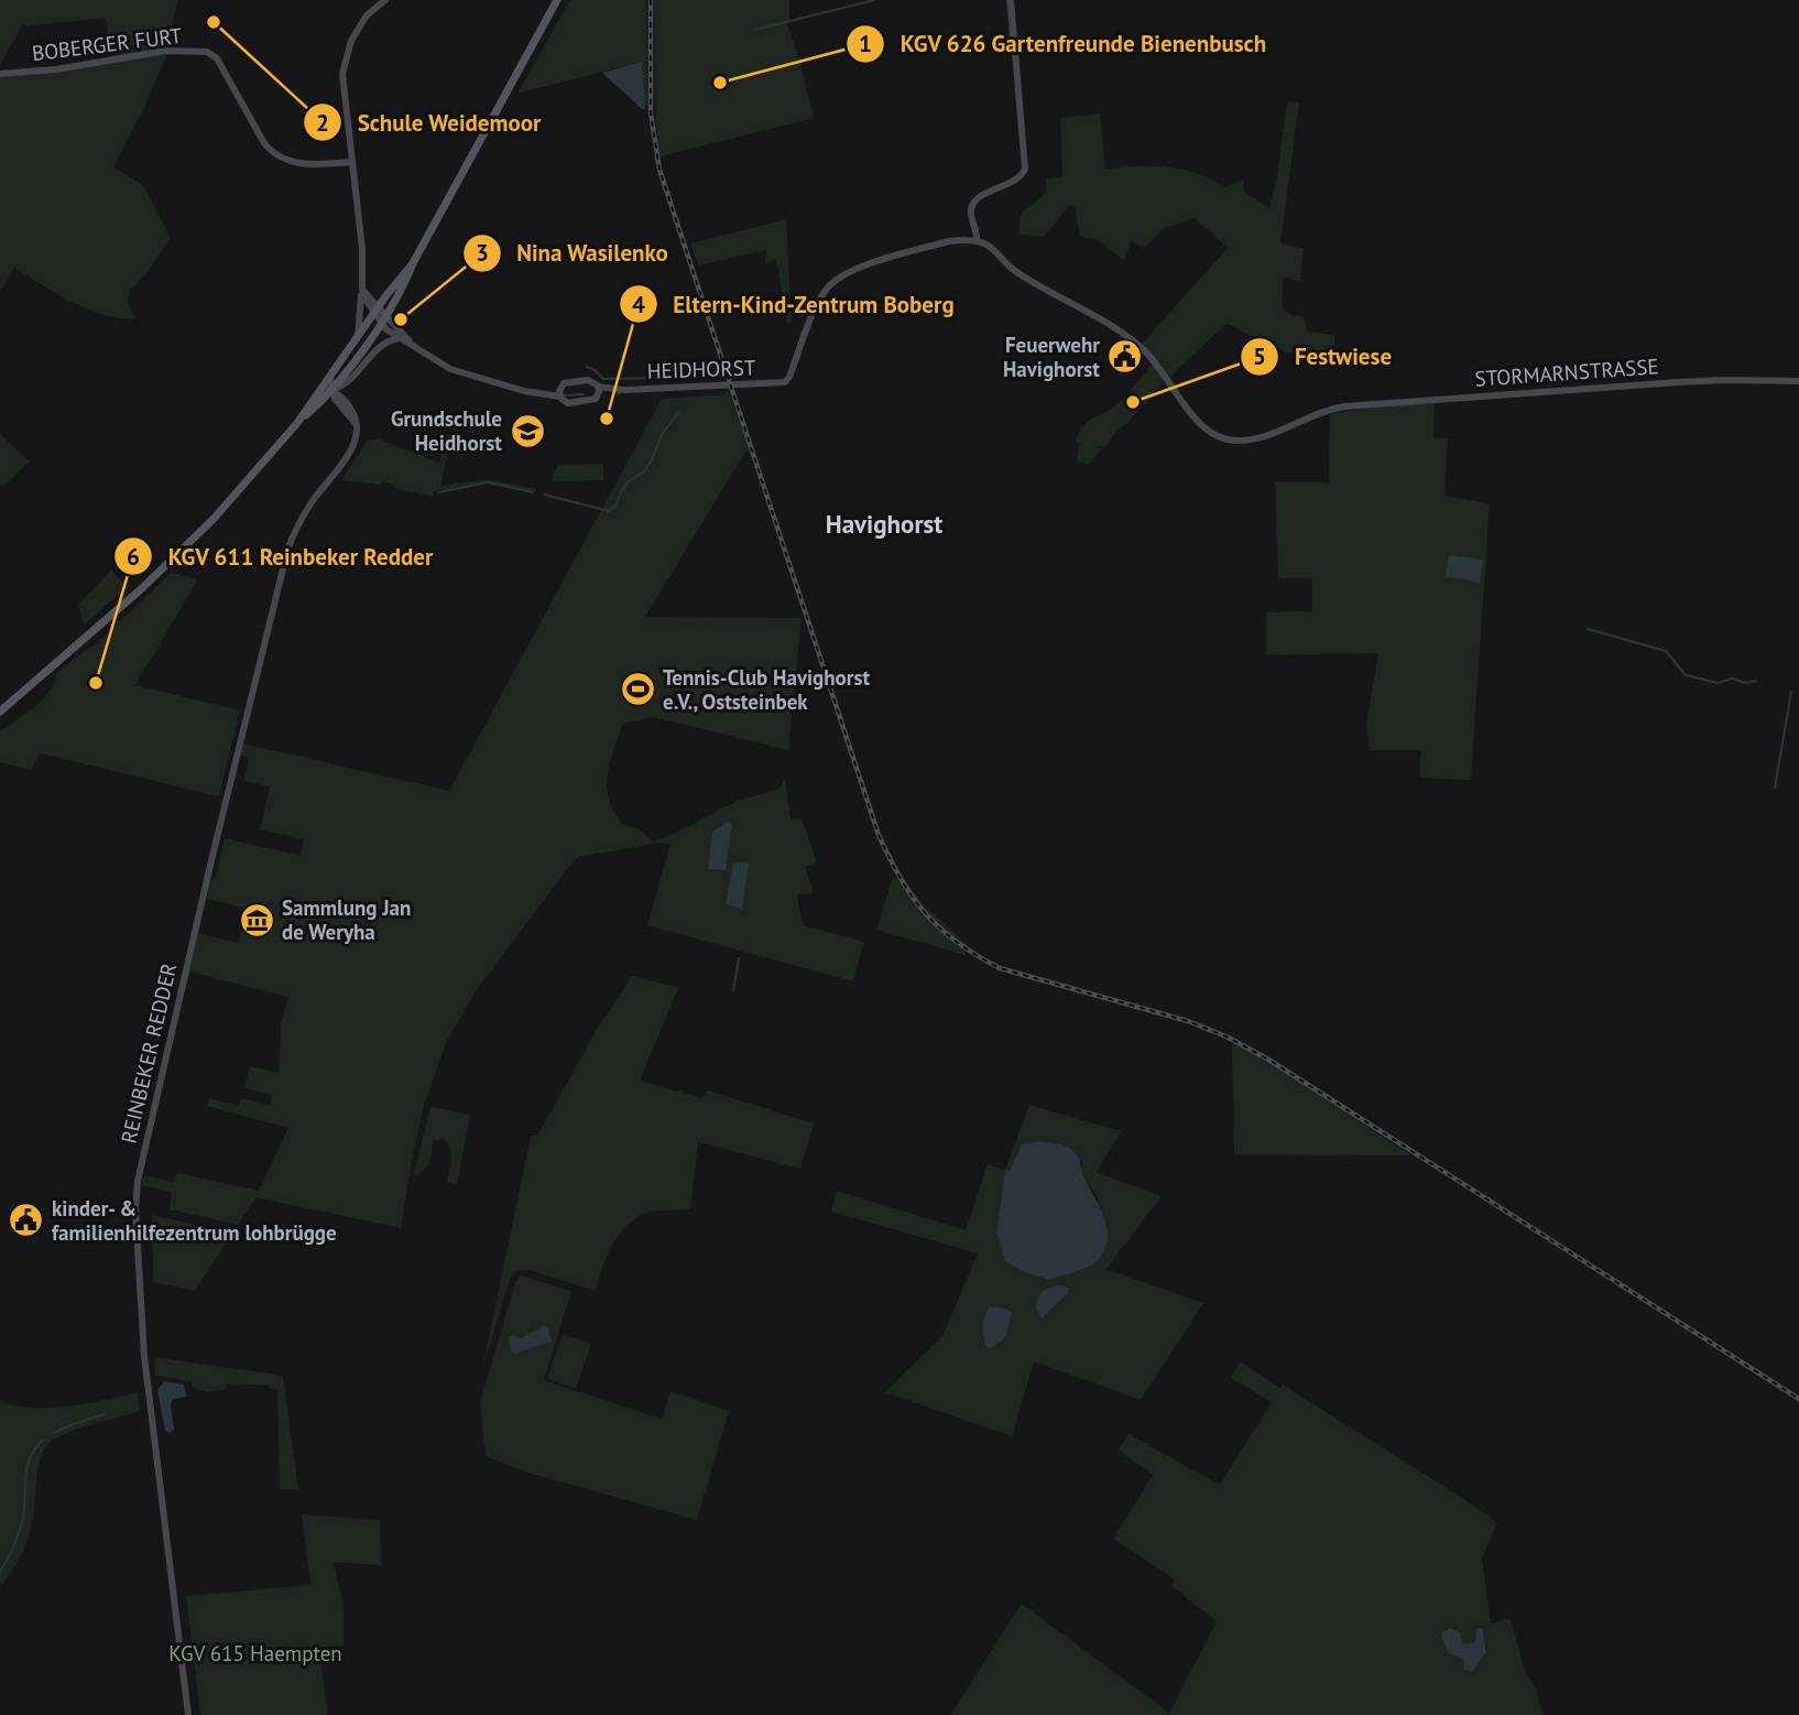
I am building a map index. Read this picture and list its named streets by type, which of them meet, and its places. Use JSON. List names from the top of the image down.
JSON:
{
  "streets": {
    "street": [
      "BOBERGER FURT",
      "HEIDHORST",
      "STORMARNSTRASSE",
      "REINBEKER REDDER"
    ]
  },
  "crossings": [
    ["HEIDHORST", "STORMARNSTRASSE"]
  ],
  "districts": ["Havighorst"],
  "parks": ["KGV 615 Haempten"],
  "places": {
    "other": [
      "Schule Weidemoor",
      "KGV 626 Gartenfreunde Bienenbusch",
      "Nina Wasilenko",
      "Festwiese",
      "Eltern-Kind-Zentrum Boberg",
      "KGV 611 Reinbeker Redder"
    ],
    "public building": ["Feuerwehr Havighorst", "kinder- & familienhilfezentrum lohbrügge"],
    "school or university": ["Grundschule Heidhorst"],
    "sports": ["Tennis-Club Havighorst e.V., Oststeinbek"],
    "museum": ["Sammlung Jan de Weryha"]
  }
}
